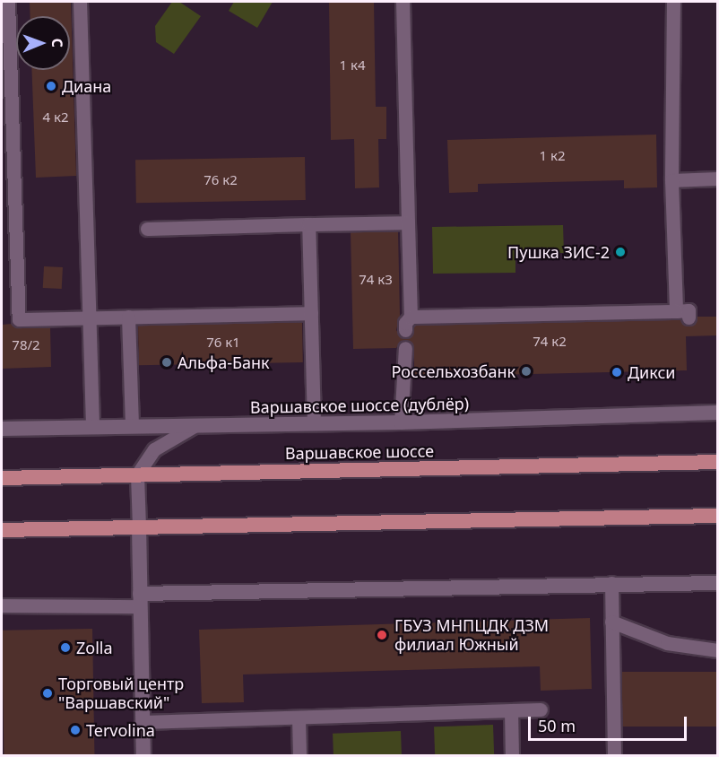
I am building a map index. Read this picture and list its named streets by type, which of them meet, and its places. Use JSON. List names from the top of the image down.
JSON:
{
  "streets": {
    "main road": ["Варшавское шоссе"],
    "street": ["Варшавское шоссе (дублёр)"]
  },
  "places": [
    "Диана",
    "Пушка ЗИС-2",
    "Альфа-Банк",
    "Россельхозбанк",
    "Дикси",
    "ГБУЗ МНПЦДК ДЗМ филиал Южный",
    "Zolla",
    "Торговый центр \"Варшавский\"",
    "Tervolina"
  ],
  "house_numbers": [
    "1 к4",
    "4 к2",
    "1 к2",
    "76 к2",
    "74 к3",
    "74 к2",
    "76 к1",
    "78/2"
  ],
  "scale_bar": "50 m",
  "north": "right"
}
